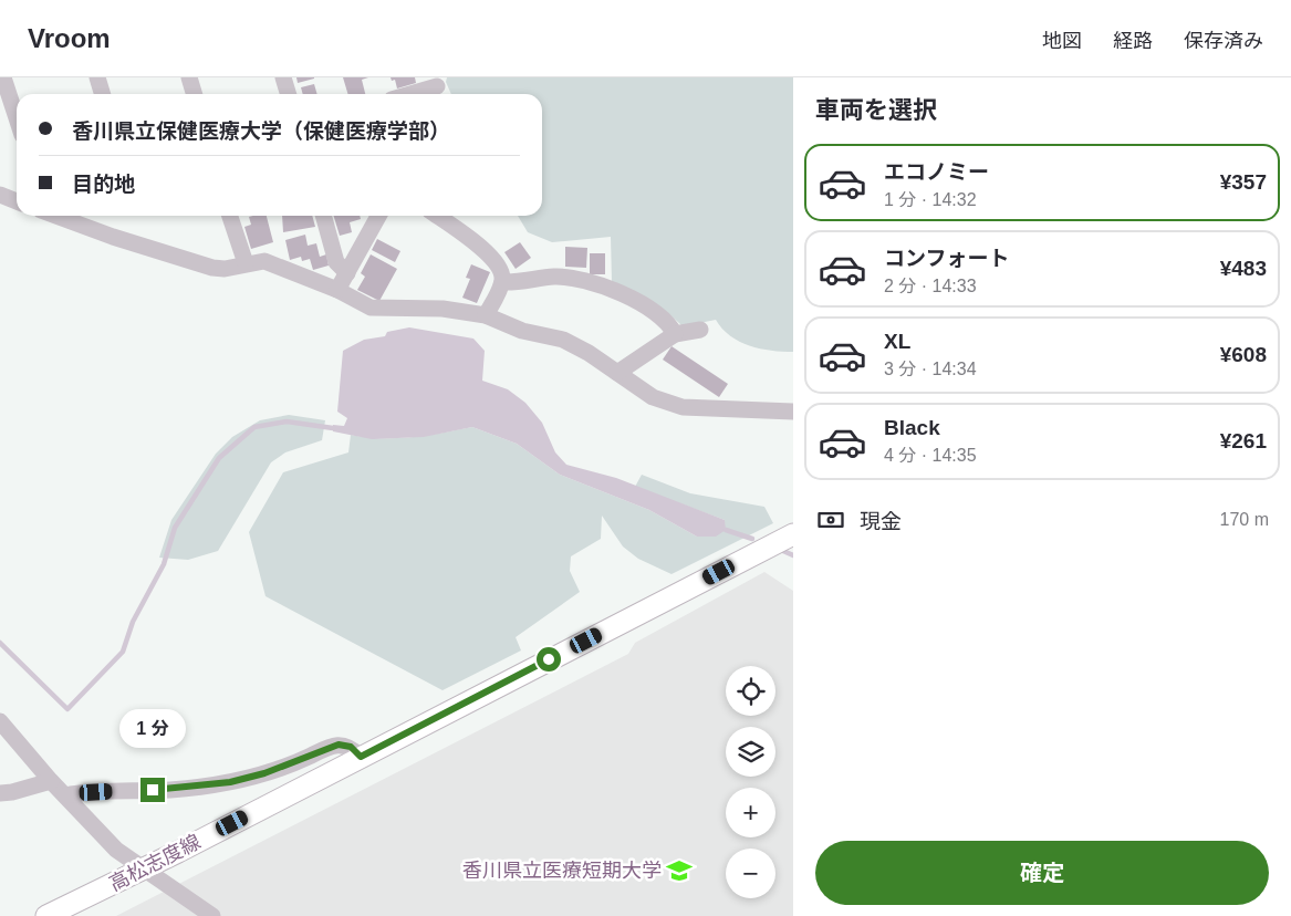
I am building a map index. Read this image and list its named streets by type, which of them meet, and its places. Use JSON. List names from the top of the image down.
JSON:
{
  "streets": {
    "main road": ["高松志度線"]
  },
  "places": {
    "school or university": ["香川県立医療短期大学"]
  },
  "page": {
    "header": "Vroom",
    "nav": ["地図", "経路", "保存済み"],
    "heading": "車両を選択",
    "banner": ["香川県立保健医療大学（保健医療学部）", "目的地"],
    "list": [
      {
        "name": "エコノミー",
        "note": "1 分 · 14:32",
        "value": "¥357"
      },
      {
        "name": "コンフォート",
        "note": "2 分 · 14:33",
        "value": "¥483"
      },
      {
        "name": "XL",
        "note": "3 分 · 14:34",
        "value": "¥608"
      },
      {
        "name": "Black",
        "note": "4 分 · 14:35",
        "value": "¥261"
      }
    ],
    "pay": ["現金", "170 m"],
    "map_buttons": ["+", "−"],
    "bubble": "1 分",
    "buttons": "確定"
  }
}
